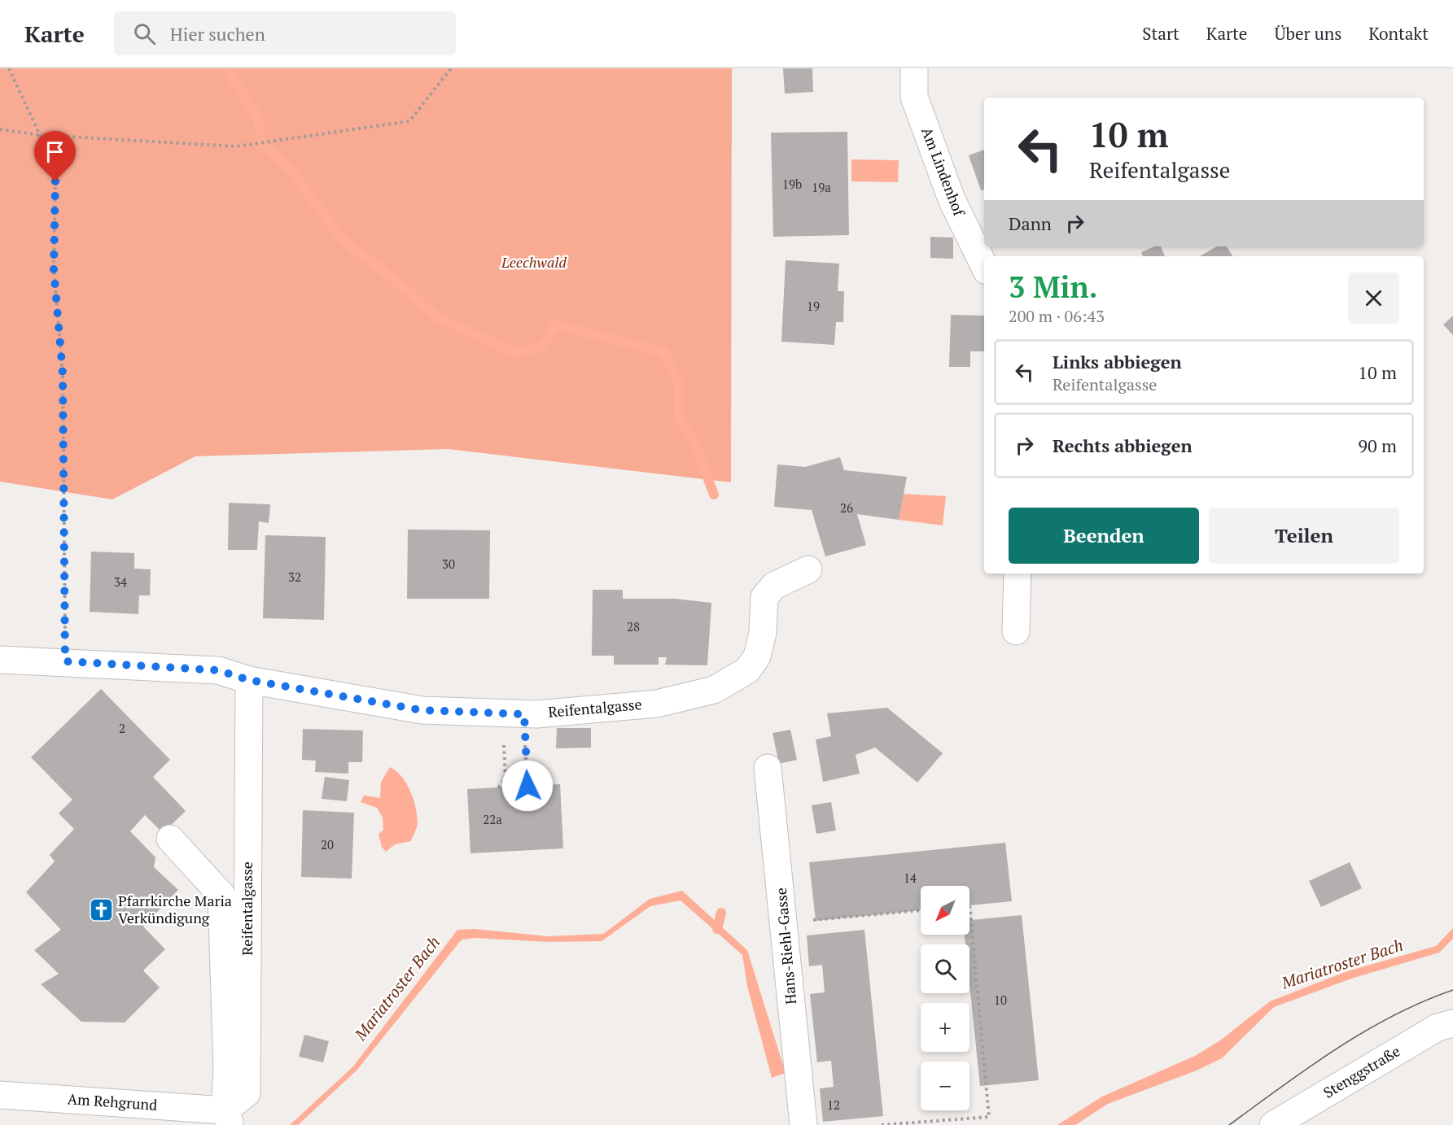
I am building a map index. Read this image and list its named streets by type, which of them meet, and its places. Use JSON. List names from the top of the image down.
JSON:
{
  "streets": {
    "street": [
      "Am Lindenhof",
      "Reifentalgasse",
      "Hans-Riehl-Gasse",
      "Stenggstraße",
      "Am Rehgrund"
    ]
  },
  "crossings": [
    ["Reifentalgasse", "Am Rehgrund"]
  ],
  "water": ["Mariatroster Bach"],
  "parks": ["Leechwald"],
  "places": {
    "church": ["Pfarrkirche Maria Verkündigung"]
  },
  "house_numbers": [
    "19b",
    "19a",
    "19",
    "26",
    "30",
    "32",
    "34",
    "28",
    "2",
    "22a",
    "20",
    "14",
    "10",
    "12"
  ],
  "north": "bottom left",
  "page": {
    "header": "Karte",
    "search": "Hier suchen",
    "nav": [
      "Start",
      "Karte",
      "Über uns",
      "Kontakt"
    ],
    "turn": ["10 m", "Reifentalgasse"],
    "then": "Dann",
    "heading": ["3 Min.", "200 m · 06:43"],
    "list": [
      {
        "name": "Links abbiegen",
        "note": "Reifentalgasse",
        "value": "10 m"
      },
      {
        "name": "Rechts abbiegen",
        "value": "90 m"
      }
    ],
    "buttons": ["Beenden", "Teilen"],
    "map_buttons": ["+", "−"]
  }
}
